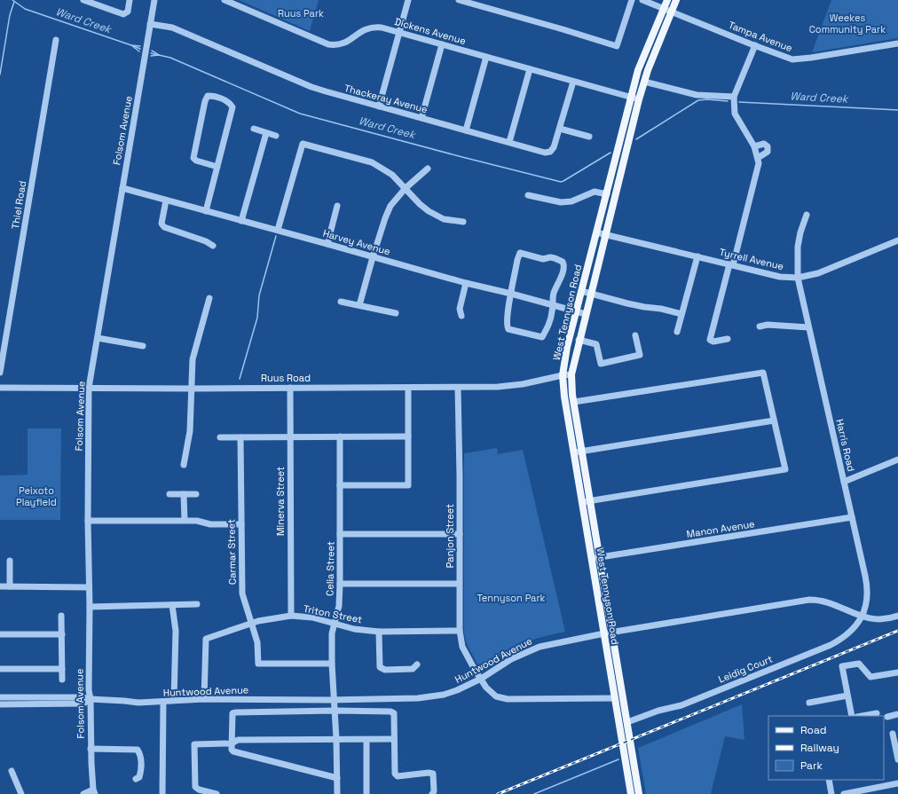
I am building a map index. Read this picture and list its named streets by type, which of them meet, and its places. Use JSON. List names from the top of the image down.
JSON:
{
  "streets": {
    "main road": ["West Tennyson Road"],
    "street": [
      "Dickens Avenue",
      "Tampa Avenue",
      "Thackeray Avenue",
      "Folsom Avenue",
      "Thiel Road",
      "Harvey Avenue",
      "Tyrrell Avenue",
      "Ruus Road",
      "Harris Road",
      "Minerva Street",
      "Manon Avenue",
      "Panjon Street",
      "Carmar Street",
      "Celia Street",
      "Triton Street",
      "Huntwood Avenue",
      "Leidig Court"
    ]
  },
  "crossings": [
    ["Dickens Avenue", "Thackeray Avenue"],
    ["Dickens Avenue", "West Tennyson Road"],
    ["Tampa Avenue", "West Tennyson Road"],
    ["Thackeray Avenue", "Folsom Avenue"],
    ["Folsom Avenue", "Harvey Avenue"],
    ["Folsom Avenue", "Ruus Road"],
    ["Folsom Avenue", "Huntwood Avenue"],
    ["Harvey Avenue", "West Tennyson Road"],
    ["Tyrrell Avenue", "West Tennyson Road"],
    ["Tyrrell Avenue", "Harris Road"],
    ["West Tennyson Road", "Ruus Road"],
    ["West Tennyson Road", "Manon Avenue"],
    ["West Tennyson Road", "Panjon Street"],
    ["West Tennyson Road", "Huntwood Avenue"],
    ["West Tennyson Road", "Leidig Court"],
    ["Ruus Road", "Minerva Street"],
    ["Ruus Road", "Panjon Street"],
    ["Harris Road", "Manon Avenue"],
    ["Harris Road", "Huntwood Avenue"],
    ["Harris Road", "Leidig Court"],
    ["Minerva Street", "Triton Street"],
    ["Panjon Street", "Triton Street"],
    ["Panjon Street", "Huntwood Avenue"],
    ["Carmar Street", "Celia Street"],
    ["Carmar Street", "Triton Street"],
    ["Celia Street", "Triton Street"],
    ["Celia Street", "Huntwood Avenue"],
    ["Triton Street", "Huntwood Avenue"],
    ["Huntwood Avenue", "Leidig Court"]
  ],
  "water": ["Ward Creek"],
  "parks": [
    "Ruus Park",
    "Weekes Community Park",
    "Peixoto Playfield",
    "Tennyson Park"
  ],
  "legend": ["Road", "Railway", "Park"]
}
